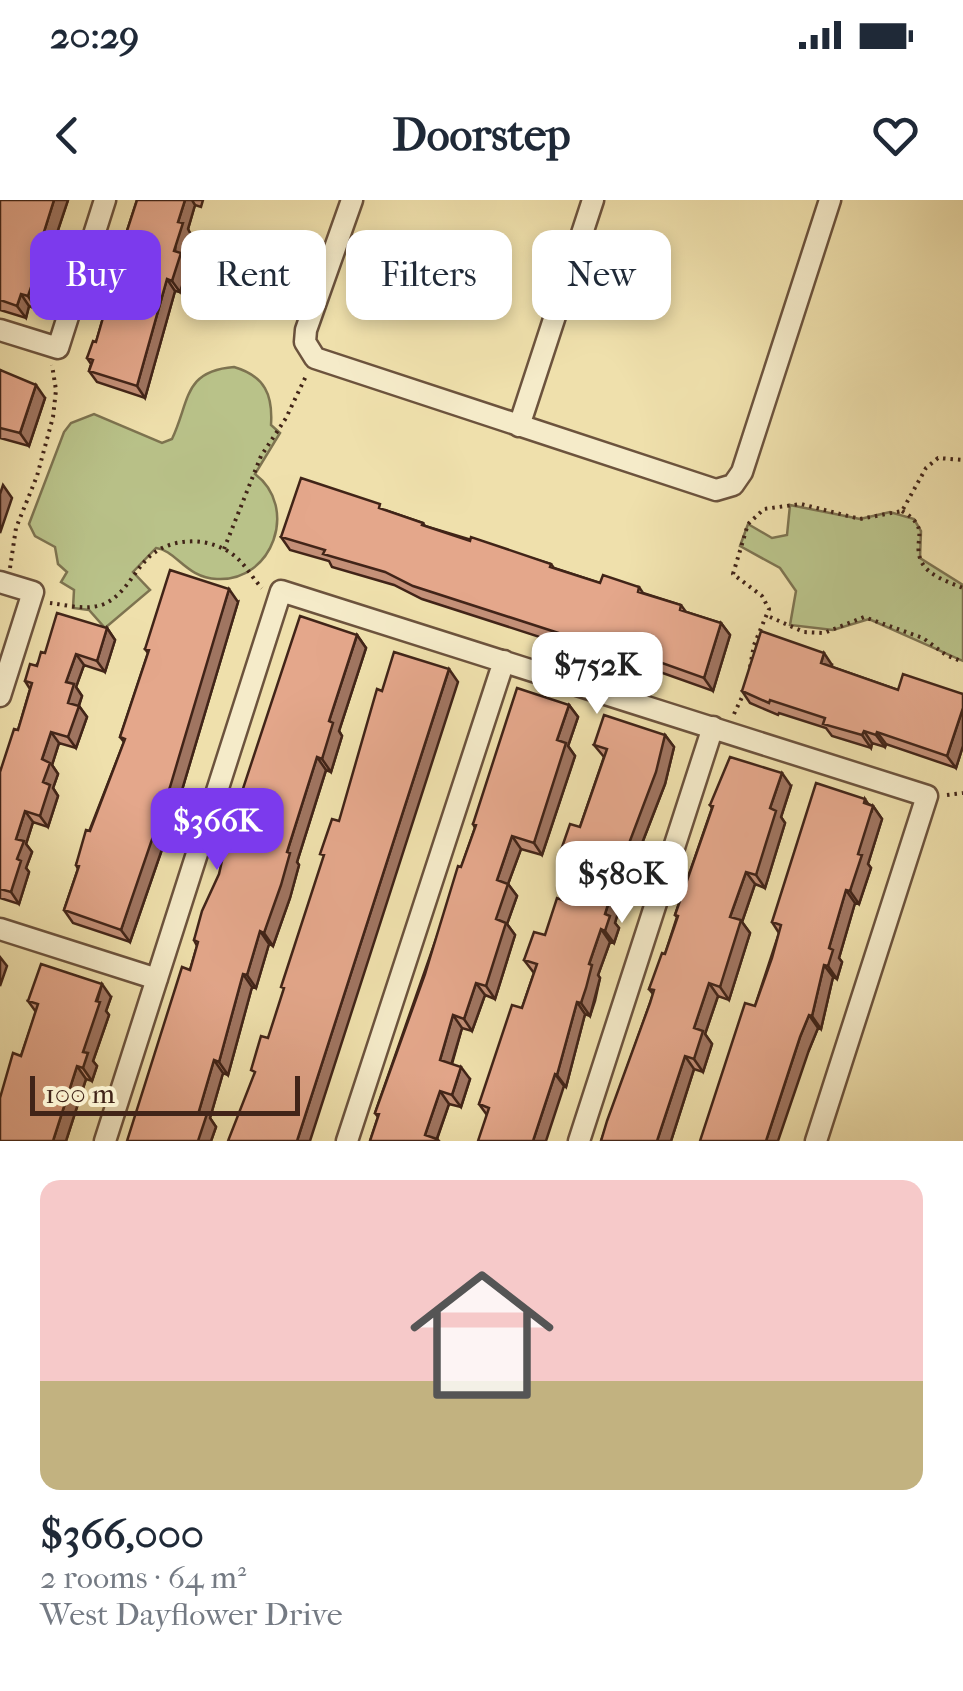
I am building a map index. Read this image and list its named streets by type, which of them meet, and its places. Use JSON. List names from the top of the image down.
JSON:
{
  "scale_bar": "100 m",
  "page": {
    "status": "20:29",
    "header": "Doorstep",
    "chip": [
      "Buy",
      "Rent",
      "Filters",
      "New"
    ],
    "price": ["$752K", "$366K", "$580K"],
    "scale": "100 m",
    "list": [
      {
        "name": "$366,000",
        "note": "2 rooms · 64 m² · West Dayflower Drive"
      }
    ]
  }
}
